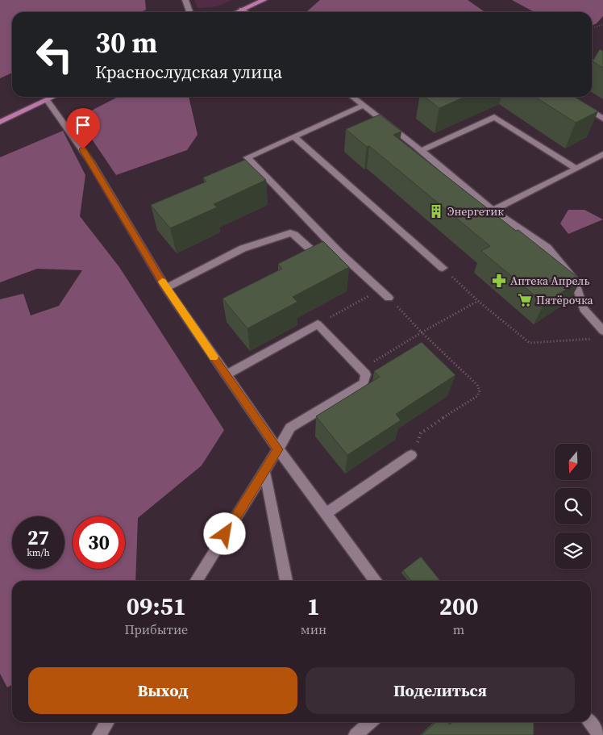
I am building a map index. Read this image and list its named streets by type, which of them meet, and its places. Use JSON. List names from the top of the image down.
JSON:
{
  "places": {
    "building": ["Энергетик"],
    "pharmacy": ["Аптека Апрель"],
    "supermarket": ["Пятёрочка"]
  },
  "north": "bottom",
  "page": {
    "turn": ["30 m", "Краснослудская улица"],
    "speed": "27 km/h",
    "limit": "30",
    "eta": [
      "09:51",
      "Прибытие",
      "1",
      "мин",
      "200",
      "m"
    ],
    "buttons": ["Выход", "Поделиться"]
  }
}
